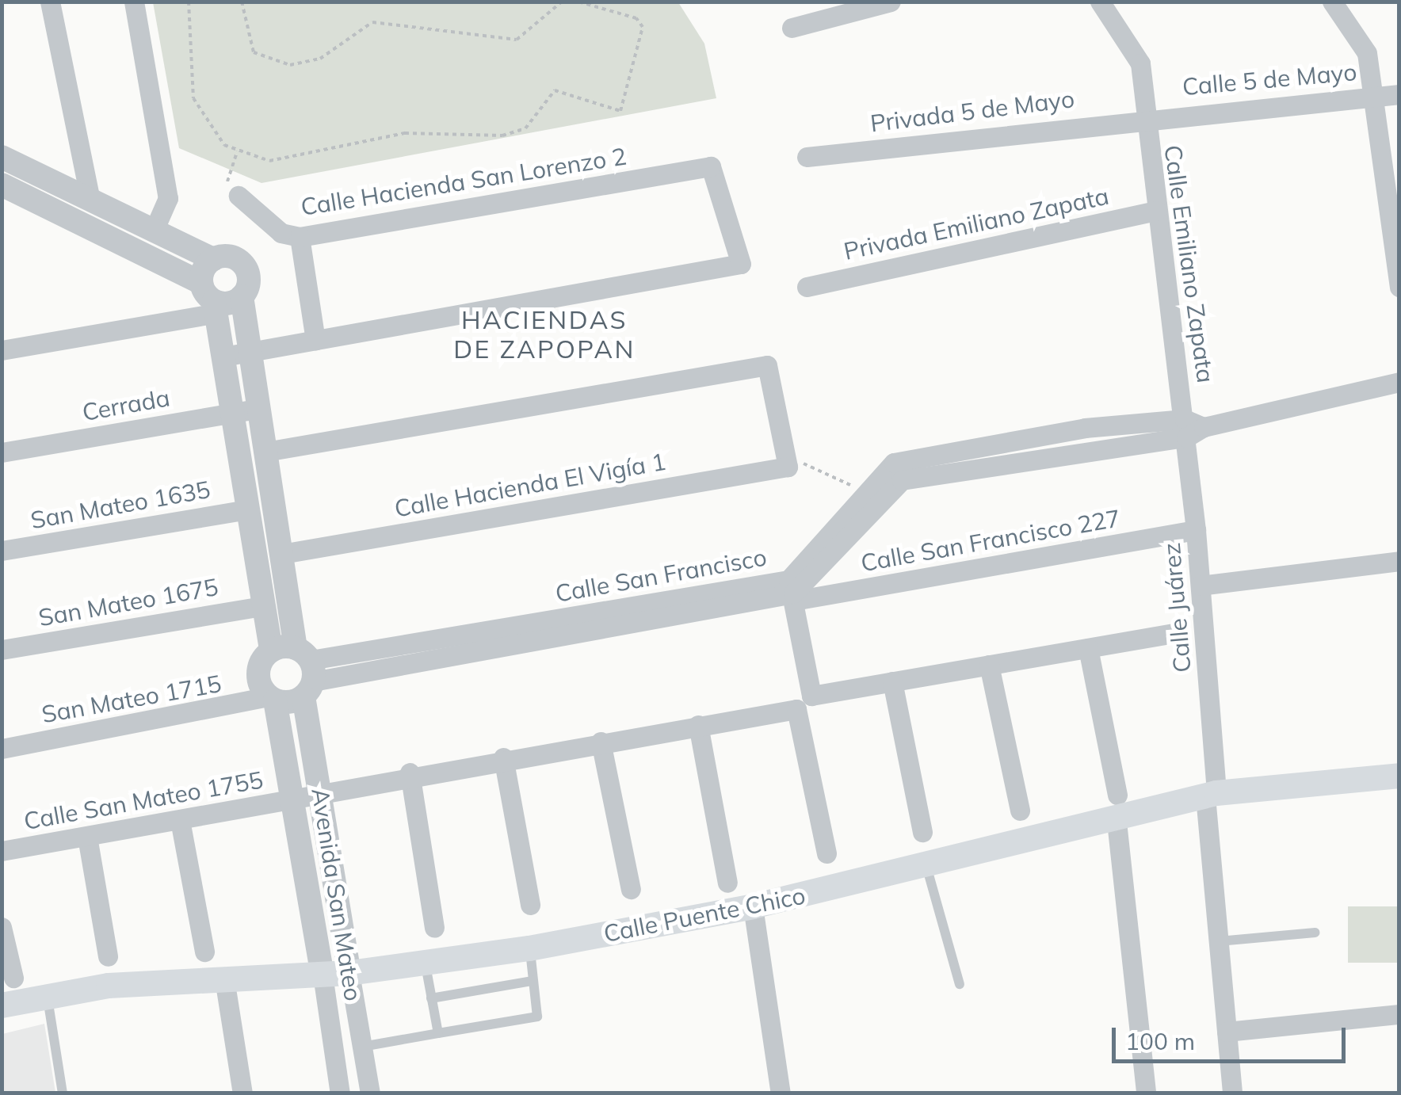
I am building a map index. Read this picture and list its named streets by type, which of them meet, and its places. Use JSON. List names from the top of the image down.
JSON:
{
  "streets": {
    "main road": ["Calle Puente Chico"],
    "street": [
      "Calle 5 de Mayo",
      "Privada 5 de Mayo",
      "Calle Hacienda San Lorenzo 2",
      "Privada Emiliano Zapata",
      "Calle Emiliano Zapata",
      "Cerrada",
      "Calle Hacienda El Vigía 1",
      "San Mateo 1635",
      "Calle San Francisco 227",
      "Calle San Francisco",
      "San Mateo 1675",
      "Calle Juárez",
      "San Mateo 1715",
      "Calle San Mateo 1755",
      "Avenida San Mateo"
    ]
  },
  "crossings": [
    ["Calle 5 de Mayo", "Privada 5 de Mayo"],
    ["Calle 5 de Mayo", "Calle Emiliano Zapata"],
    ["Privada 5 de Mayo", "Calle Emiliano Zapata"],
    ["Privada Emiliano Zapata", "Calle Emiliano Zapata"],
    ["Calle Emiliano Zapata", "Calle Juárez"],
    ["Cerrada", "Avenida San Mateo"],
    ["Calle Hacienda El Vigía 1", "Avenida San Mateo"],
    ["San Mateo 1635", "Avenida San Mateo"],
    ["Calle San Francisco 227", "Calle San Francisco"],
    ["Calle San Francisco 227", "Calle Juárez"],
    ["Calle San Francisco", "Avenida San Mateo"],
    ["San Mateo 1675", "Avenida San Mateo"],
    ["Calle Juárez", "Calle Puente Chico"],
    ["San Mateo 1715", "Avenida San Mateo"],
    ["Calle San Mateo 1755", "Avenida San Mateo"],
    ["Avenida San Mateo", "Calle Puente Chico"]
  ],
  "districts": ["HACIENDAS DE ZAPOPAN"],
  "scale_bar": "100 m"
}
